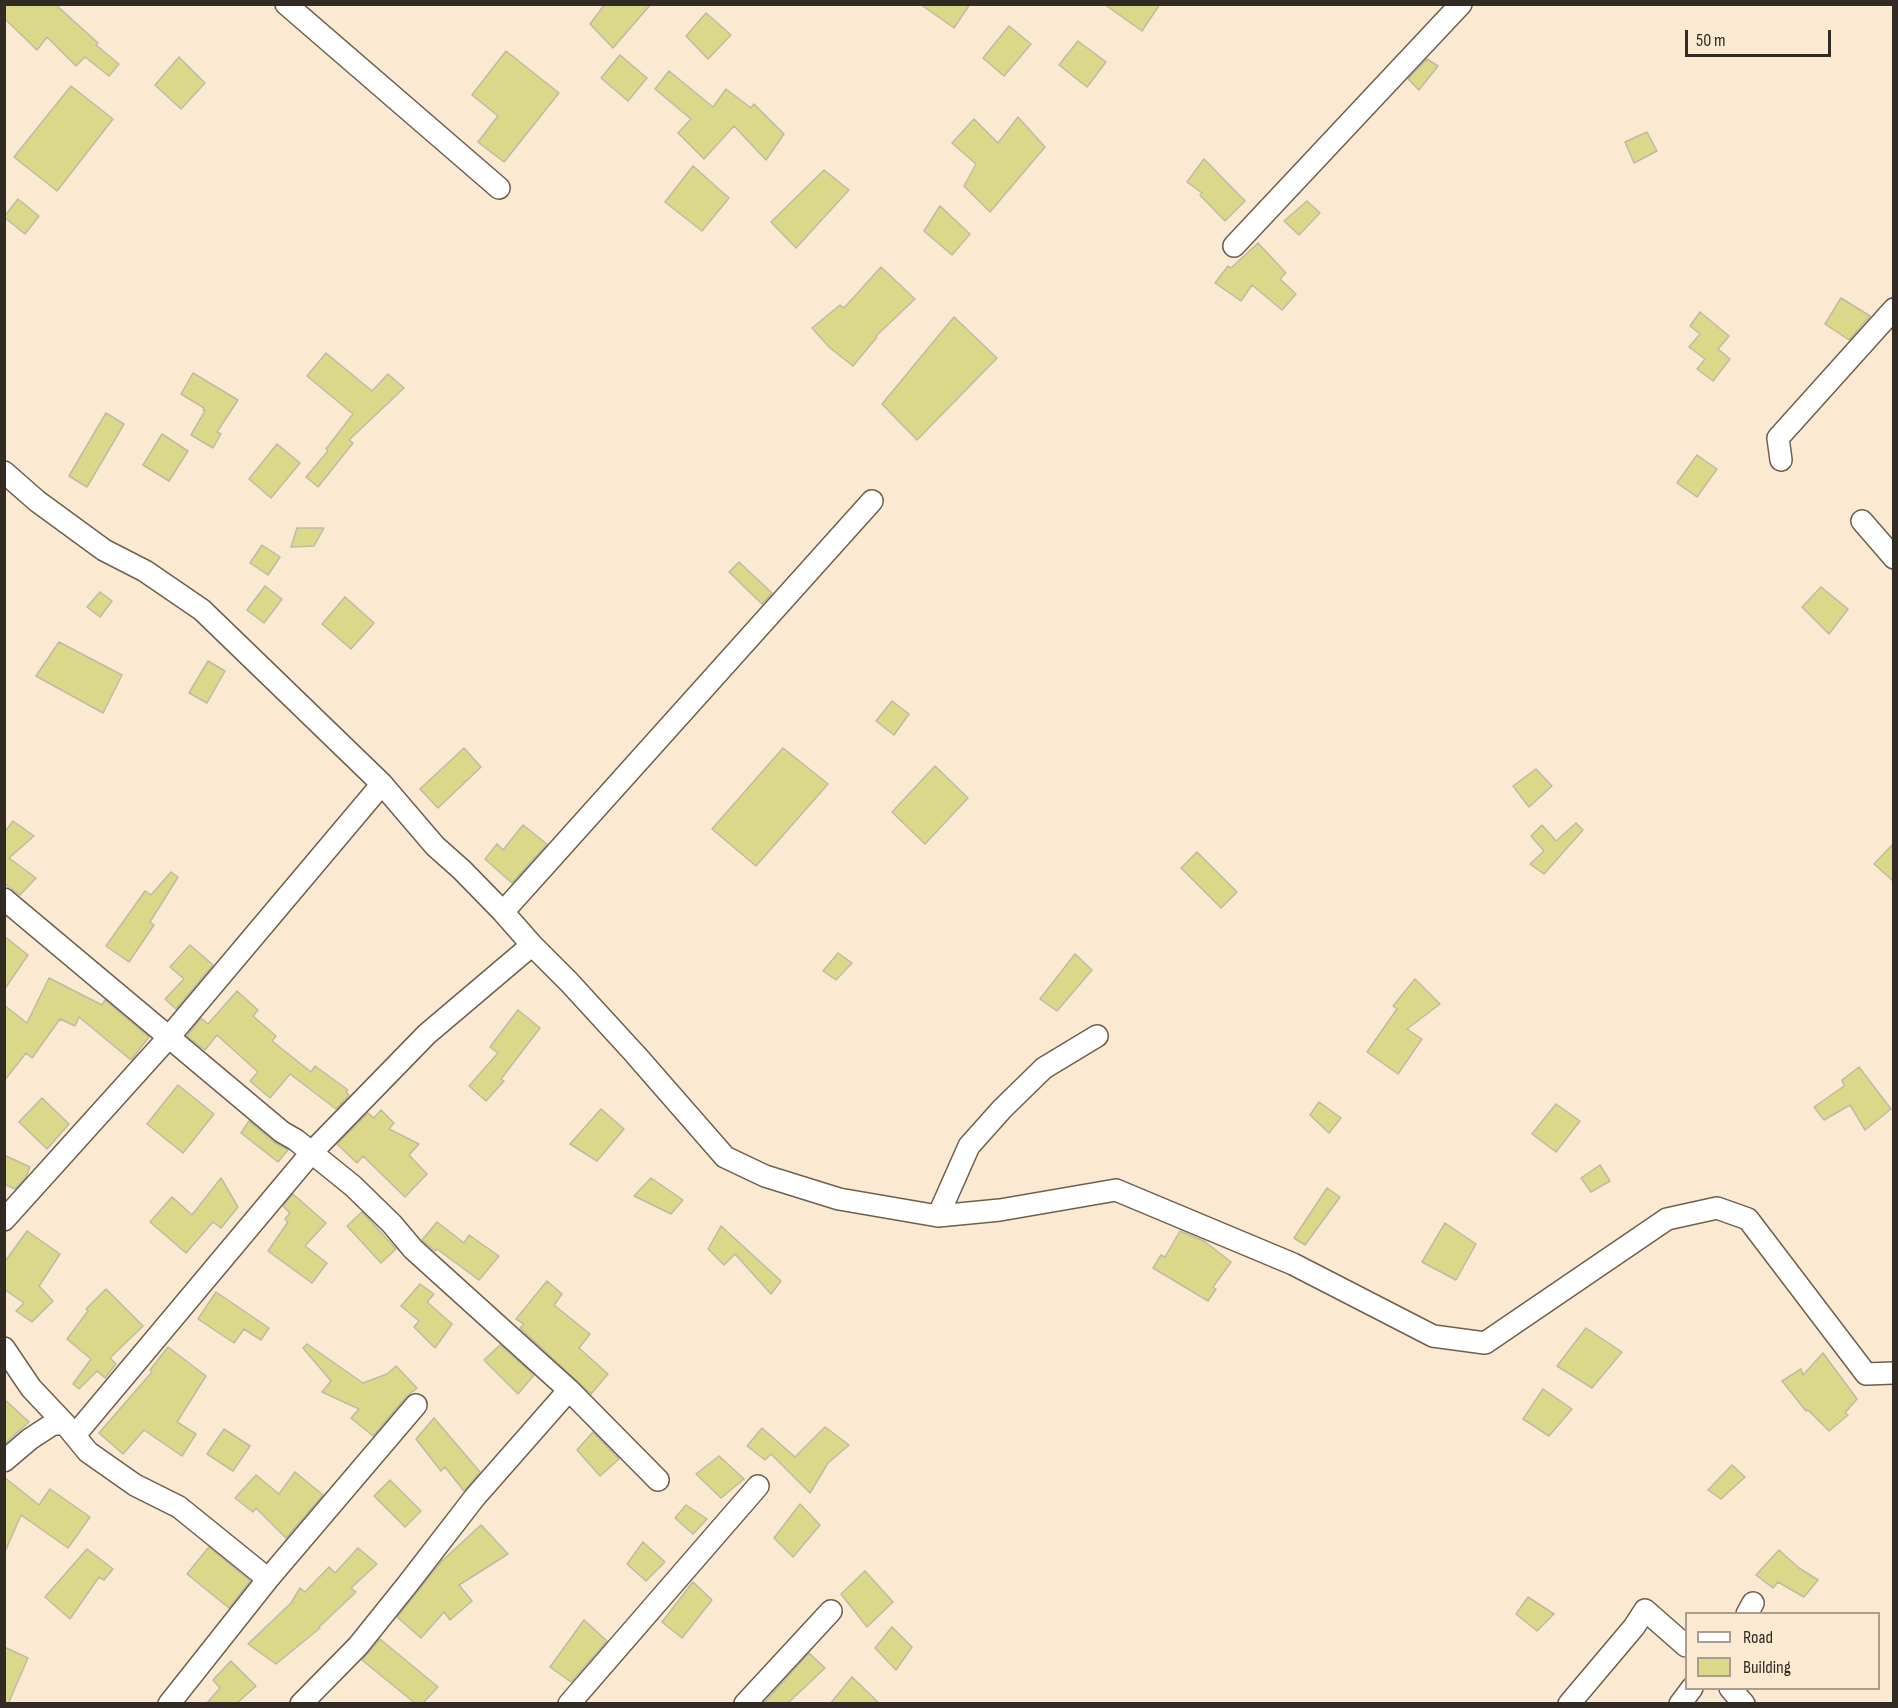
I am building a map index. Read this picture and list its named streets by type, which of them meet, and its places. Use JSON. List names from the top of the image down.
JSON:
{
  "legend": ["Road", "Building"],
  "scale_bar": "50 m"
}
